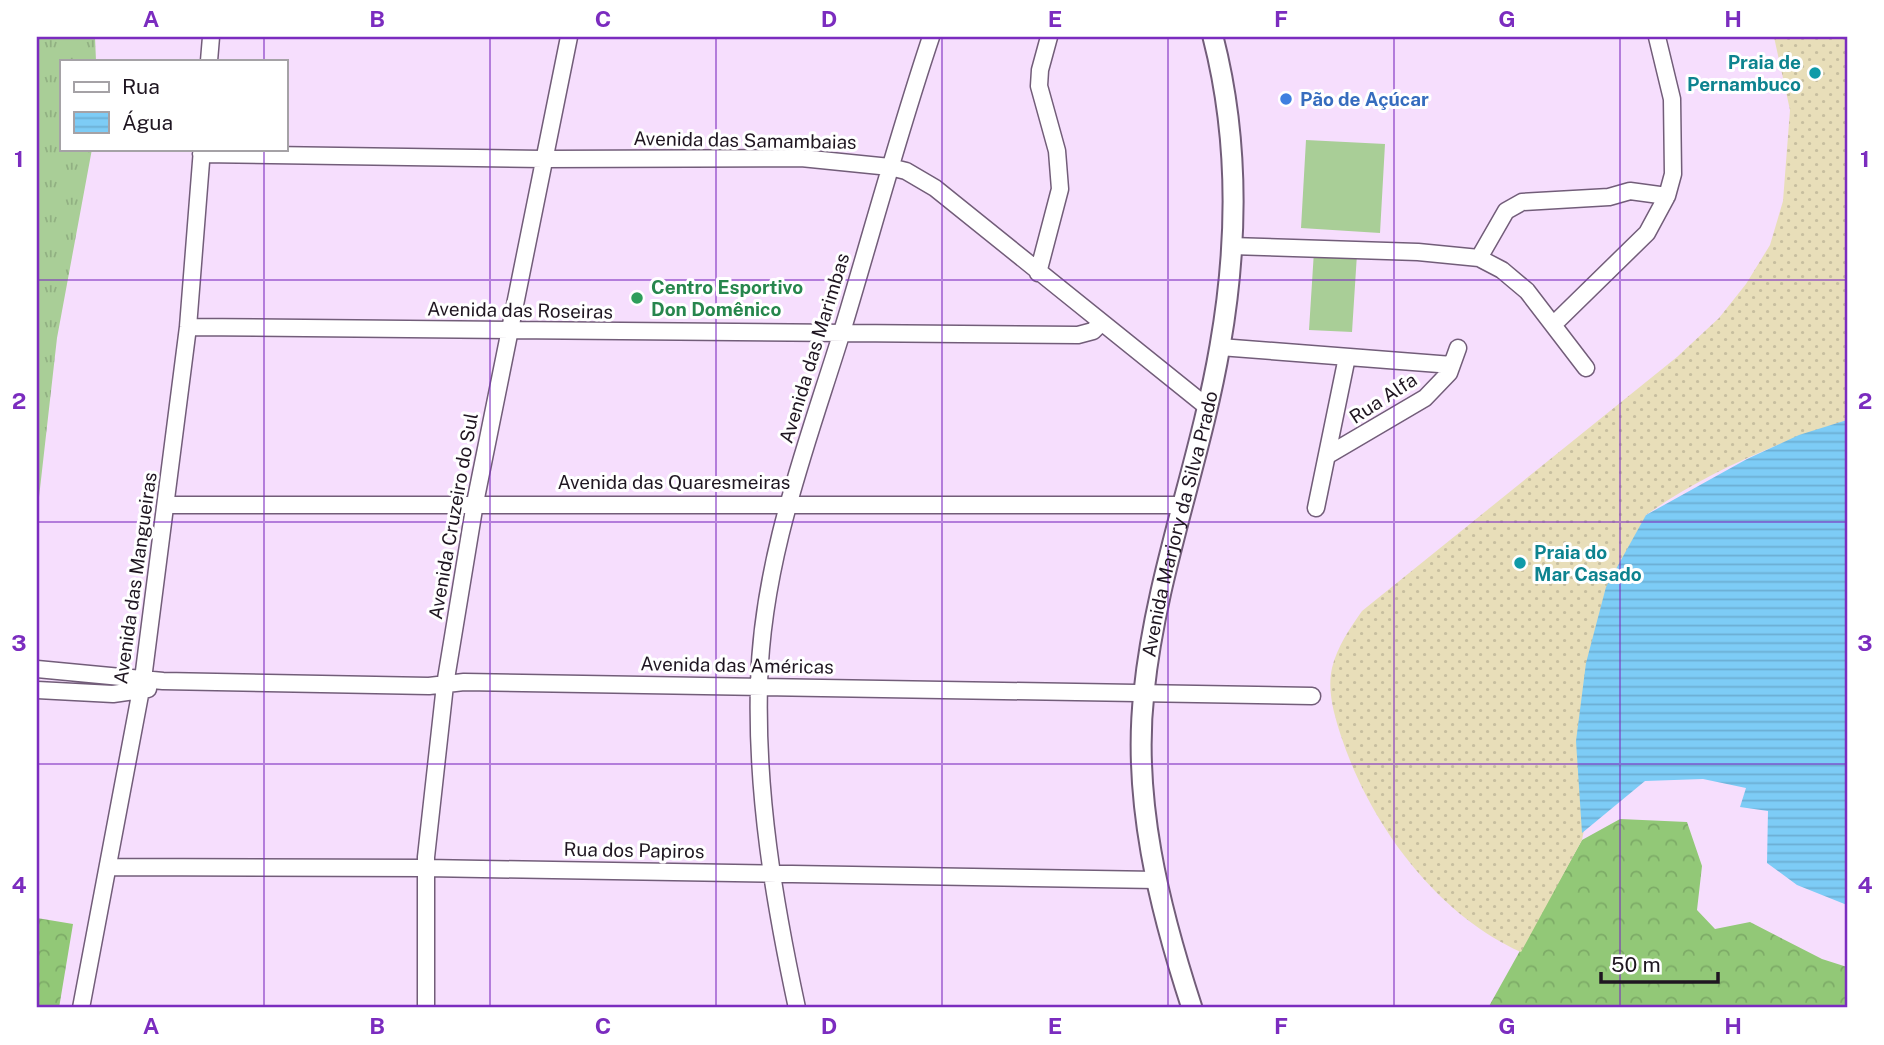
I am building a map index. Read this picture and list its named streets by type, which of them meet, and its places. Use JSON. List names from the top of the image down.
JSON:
{
  "streets": {
    "main road": ["Avenida Marjory da Silva Prado"],
    "street": [
      "Avenida das Samambaias",
      "Avenida das Roseiras",
      "Avenida das Marimbas",
      "Rua Alfa",
      "Avenida das Quaresmeiras",
      "Avenida Cruzeiro do Sul",
      "Avenida das Mangueiras",
      "Avenida das Américas",
      "Rua dos Papiros"
    ]
  },
  "crossings": [
    ["Avenida das Samambaias", "Avenida das Roseiras"],
    ["Avenida das Samambaias", "Avenida das Marimbas"],
    ["Avenida das Samambaias", "Avenida Cruzeiro do Sul"],
    ["Avenida das Samambaias", "Avenida Marjory da Silva Prado"],
    ["Avenida das Samambaias", "Avenida das Mangueiras"],
    ["Avenida das Roseiras", "Avenida das Marimbas"],
    ["Avenida das Roseiras", "Avenida Cruzeiro do Sul"],
    ["Avenida das Roseiras", "Avenida das Mangueiras"],
    ["Avenida das Marimbas", "Avenida das Quaresmeiras"],
    ["Avenida das Marimbas", "Avenida das Américas"],
    ["Avenida das Marimbas", "Rua dos Papiros"],
    ["Rua Alfa", "Avenida Marjory da Silva Prado"],
    ["Avenida das Quaresmeiras", "Avenida Cruzeiro do Sul"],
    ["Avenida das Quaresmeiras", "Avenida Marjory da Silva Prado"],
    ["Avenida das Quaresmeiras", "Avenida das Mangueiras"],
    ["Avenida Cruzeiro do Sul", "Avenida das Américas"],
    ["Avenida Cruzeiro do Sul", "Rua dos Papiros"],
    ["Avenida Marjory da Silva Prado", "Avenida das Américas"],
    ["Avenida Marjory da Silva Prado", "Rua dos Papiros"],
    ["Avenida das Mangueiras", "Avenida das Américas"],
    ["Avenida das Mangueiras", "Rua dos Papiros"]
  ],
  "places": [
    "Praia de Pernambuco",
    "Pão de Açúcar",
    "Centro Esportivo Don Domênico",
    "Praia do Mar Casado"
  ],
  "legend": ["Rua", "Água"],
  "scale_bar": "50 m",
  "grid": {
    "columns": [
      "A",
      "B",
      "C",
      "D",
      "E",
      "F",
      "G",
      "H"
    ],
    "rows": [
      "1",
      "2",
      "3",
      "4"
    ]
  }
}
